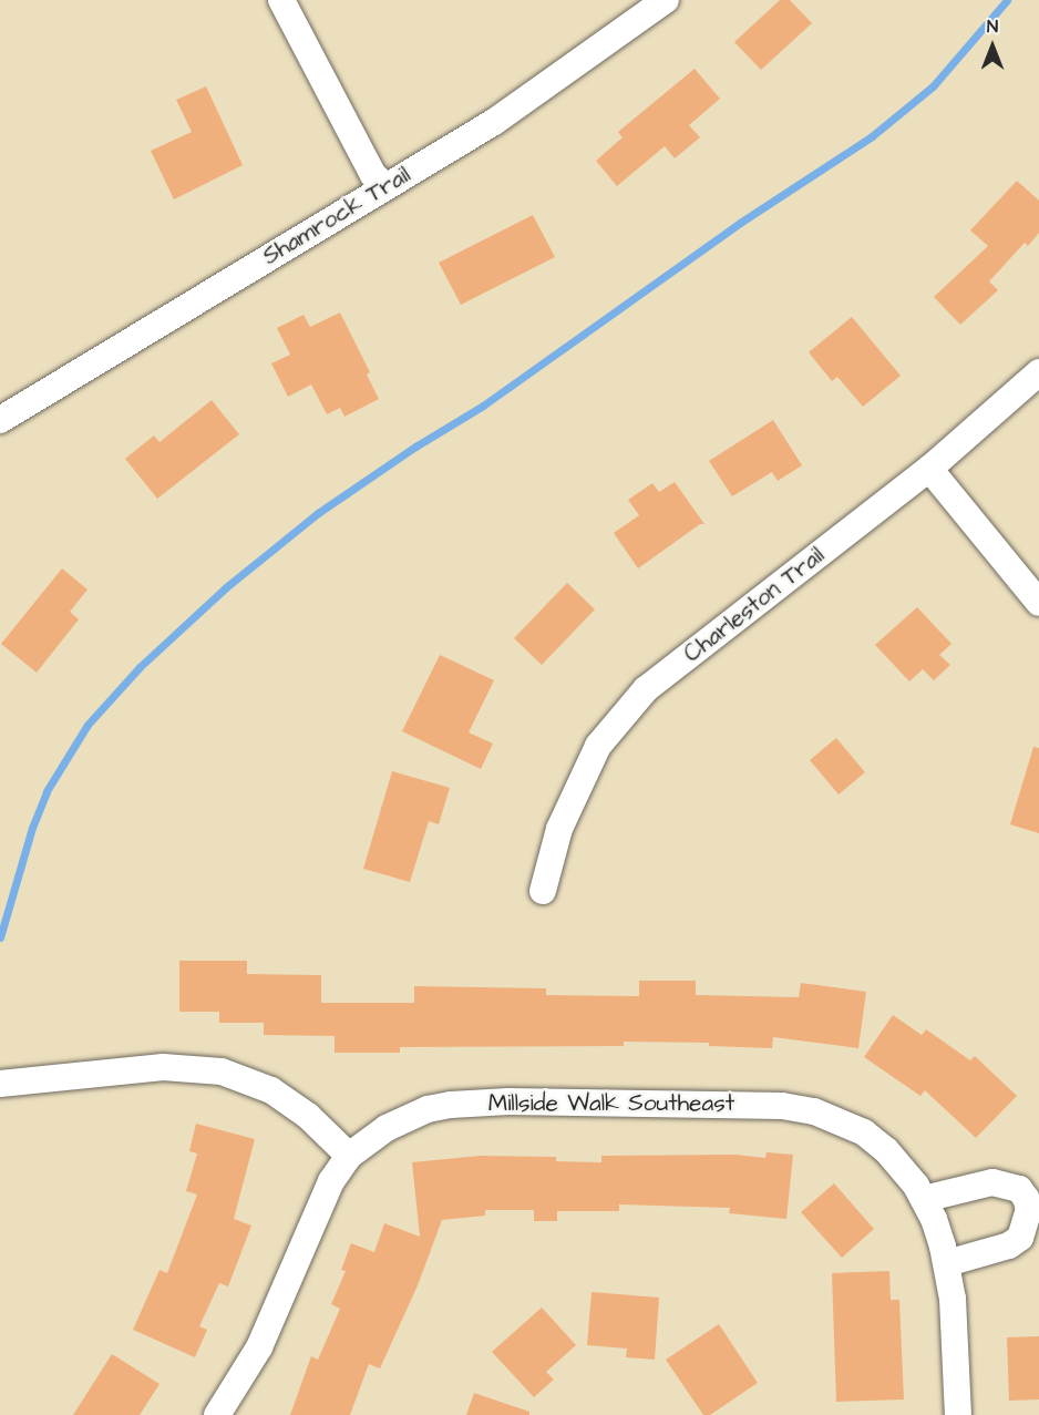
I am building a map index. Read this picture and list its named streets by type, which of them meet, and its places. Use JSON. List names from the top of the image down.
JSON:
{
  "streets": {
    "street": ["Shamrock Trail", "Charleston Trail", "Millside Walk Southeast"]
  },
  "north": "top"
}
